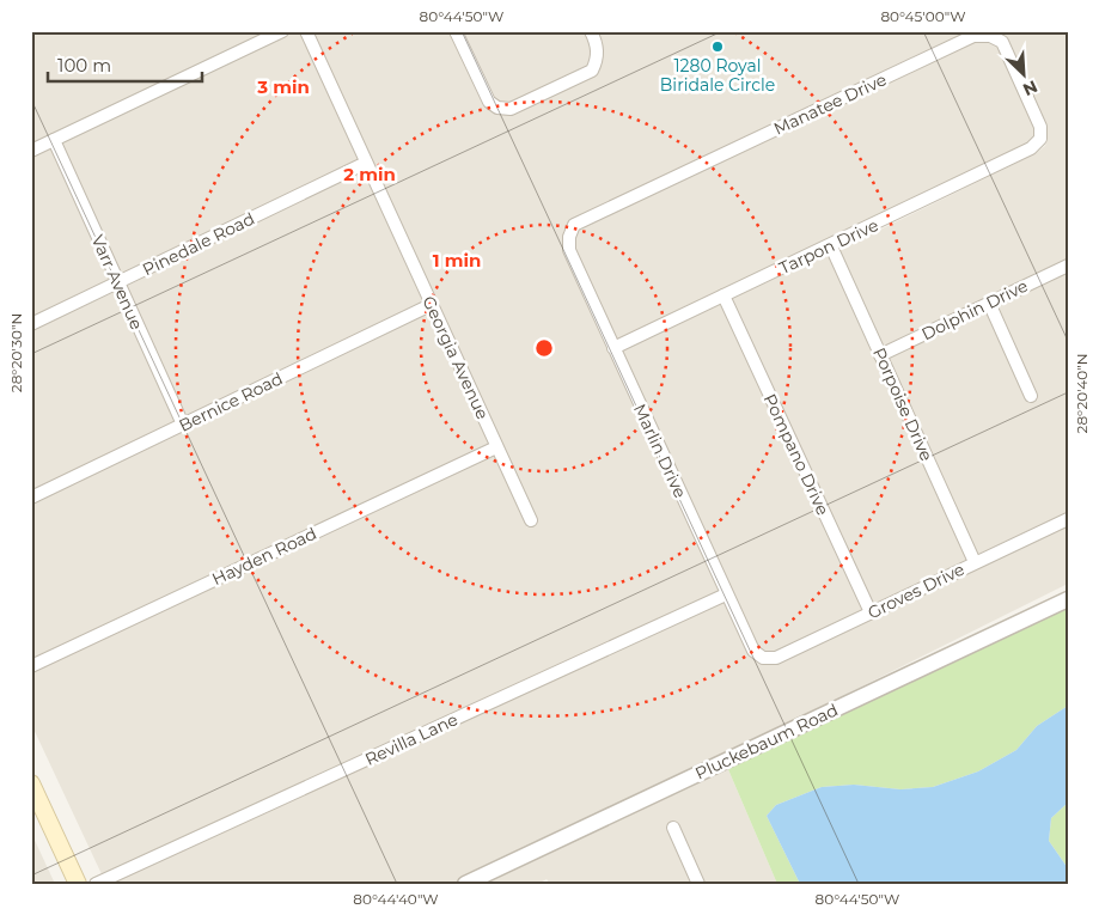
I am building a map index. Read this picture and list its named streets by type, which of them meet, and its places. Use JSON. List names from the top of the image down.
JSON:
{
  "streets": {
    "street": [
      "Manatee Drive",
      "Pinedale Road",
      "Tarpon Drive",
      "Varr Avenue",
      "Dolphin Drive",
      "Georgia Avenue",
      "Bernice Road",
      "Porpoise Drive",
      "Marlin Drive",
      "Pompano Drive",
      "Hayden Road",
      "Groves Drive",
      "Revilla Lane",
      "Pluckebaum Road"
    ]
  },
  "crossings": [
    ["Manatee Drive", "Tarpon Drive"],
    ["Manatee Drive", "Marlin Drive"],
    ["Pinedale Road", "Varr Avenue"],
    ["Pinedale Road", "Georgia Avenue"],
    ["Tarpon Drive", "Porpoise Drive"],
    ["Tarpon Drive", "Marlin Drive"],
    ["Tarpon Drive", "Pompano Drive"],
    ["Varr Avenue", "Bernice Road"],
    ["Dolphin Drive", "Porpoise Drive"],
    ["Georgia Avenue", "Bernice Road"],
    ["Georgia Avenue", "Hayden Road"],
    ["Porpoise Drive", "Groves Drive"],
    ["Marlin Drive", "Groves Drive"],
    ["Marlin Drive", "Revilla Lane"],
    ["Pompano Drive", "Groves Drive"]
  ],
  "places": ["1280 Royal Biridale Circle"],
  "scale_bar": "100 m",
  "north": "bottom right",
  "coordinates": [
    "80°44'50\"W",
    "80°45'00\"W",
    "28°20'30\"N",
    "28°20'40\"N",
    "80°44'40\"W"
  ],
  "rings": ["3 min", "2 min", "1 min"]
}
